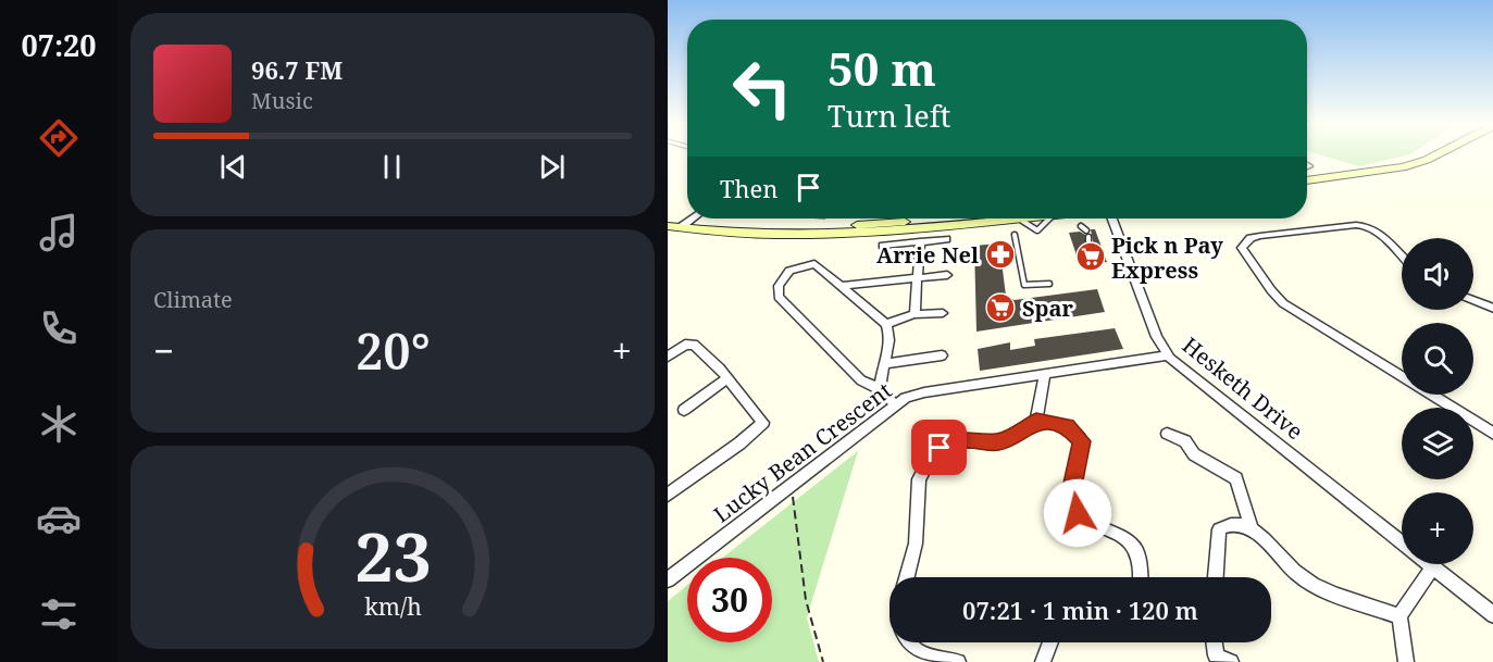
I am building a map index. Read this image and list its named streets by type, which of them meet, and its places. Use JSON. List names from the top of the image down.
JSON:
{
  "streets": {
    "street": ["Hesketh Drive", "Lucky Bean Crescent"]
  },
  "crossings": [
    ["Hesketh Drive", "Lucky Bean Crescent"]
  ],
  "places": {
    "pharmacy": ["Arrie Nel"],
    "supermarket": ["Pick n Pay Express", "Spar"]
  },
  "page": {
    "tabs": "07:20",
    "turn": ["50 m", "Turn left"],
    "song": ["96.7 FM", "Music"],
    "then": "Then",
    "tile": "Climate",
    "map_buttons": "+",
    "heat": ["−", "20°", "+"],
    "limit": "30",
    "trip": "07:21 · 1 min · 120 m",
    "gauge": ["23", "km/h"]
  }
}
